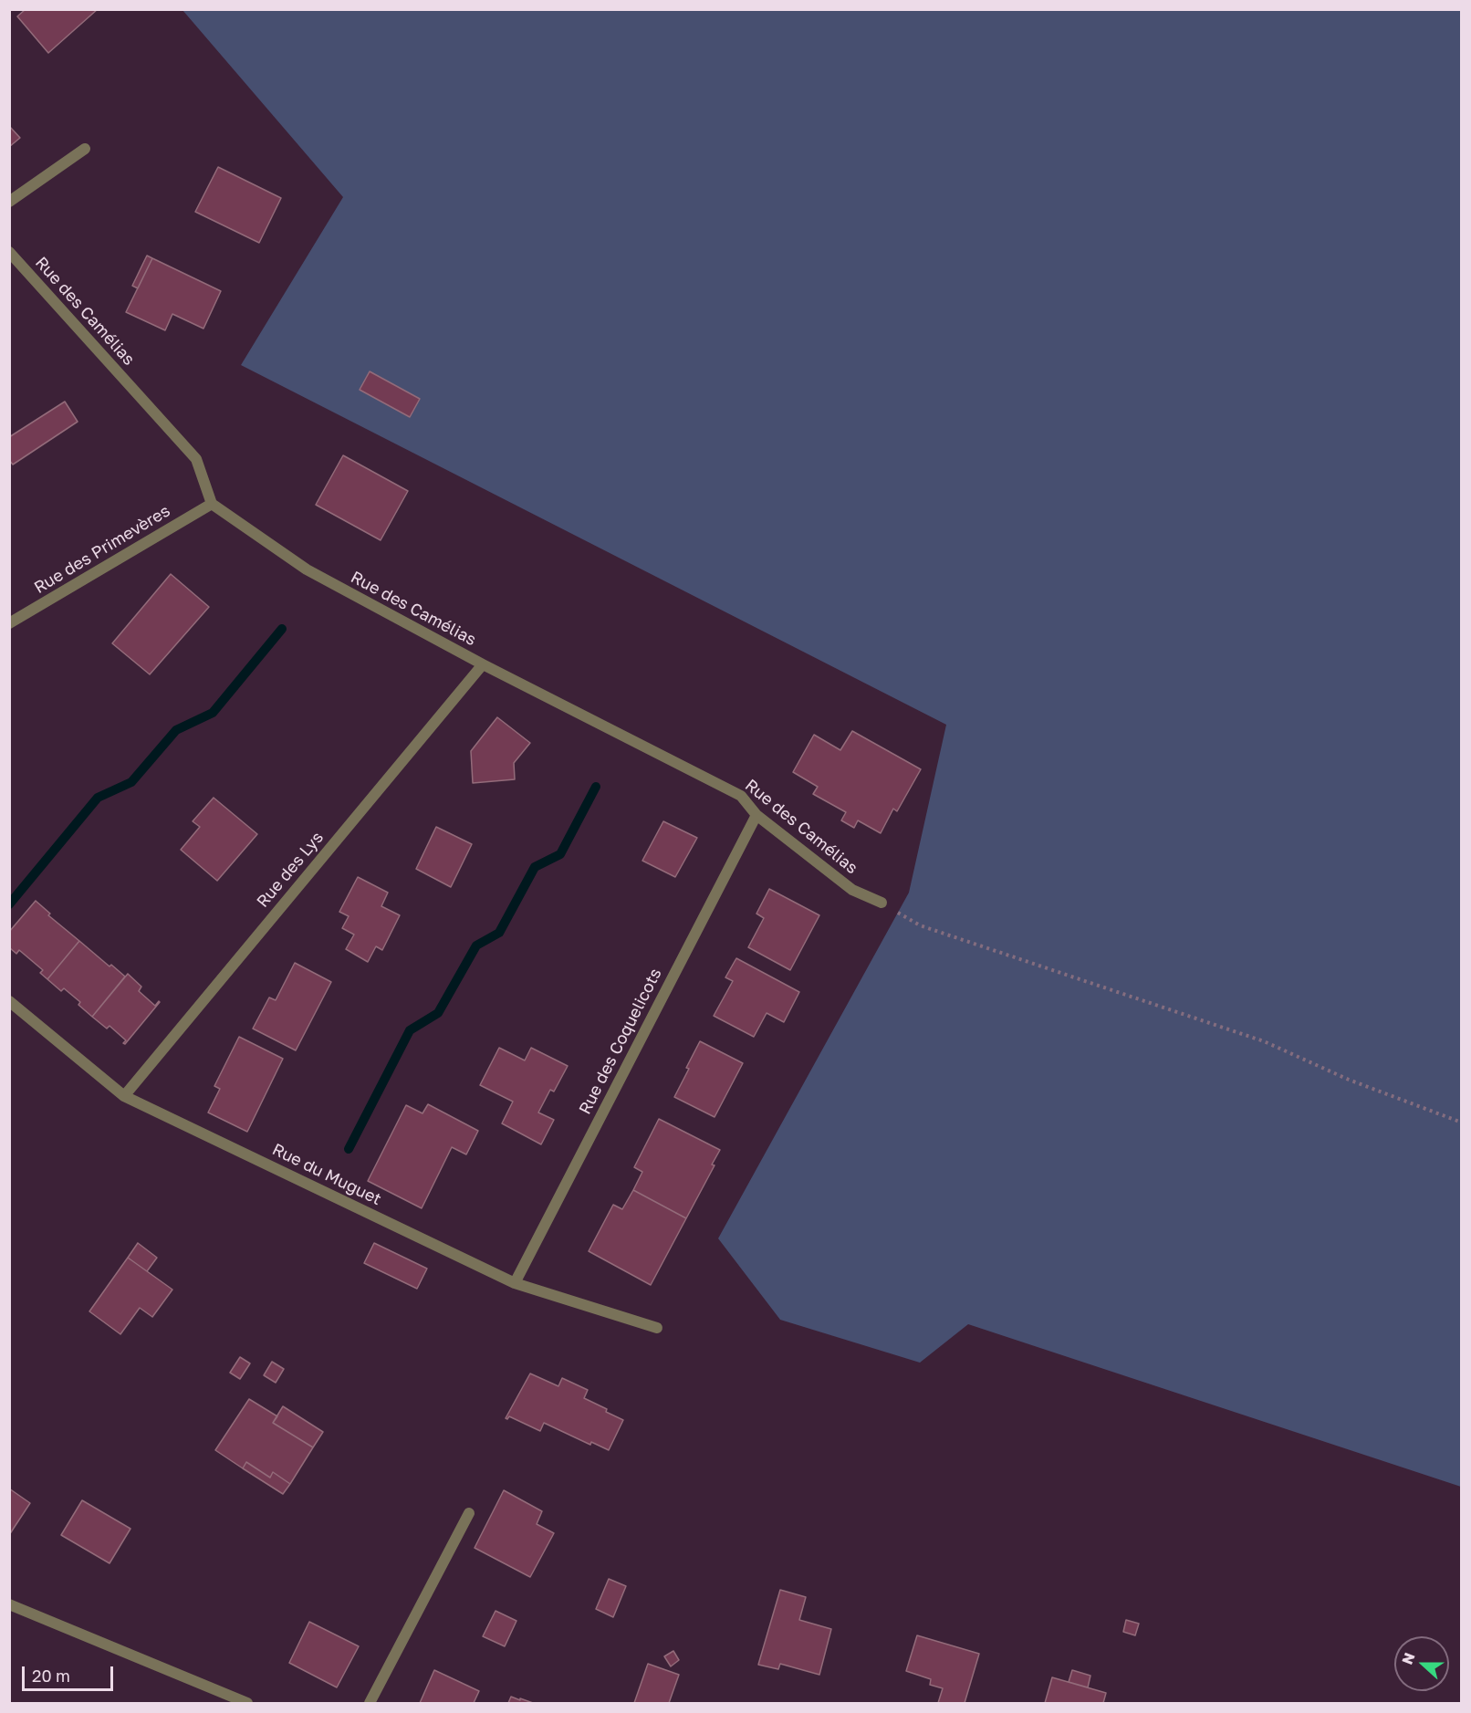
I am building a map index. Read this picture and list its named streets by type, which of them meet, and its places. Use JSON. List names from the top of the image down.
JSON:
{
  "streets": {
    "street": [
      "Rue des Camélias",
      "Rue des Primevères",
      "Rue des Lys",
      "Rue des Coquelicots",
      "Rue du Muguet"
    ]
  },
  "crossings": [
    ["Rue des Camélias", "Rue des Primevères"],
    ["Rue des Camélias", "Rue des Lys"],
    ["Rue des Camélias", "Rue des Coquelicots"],
    ["Rue des Lys", "Rue du Muguet"],
    ["Rue des Coquelicots", "Rue du Muguet"]
  ],
  "scale_bar": "20 m",
  "north": "left"
}
